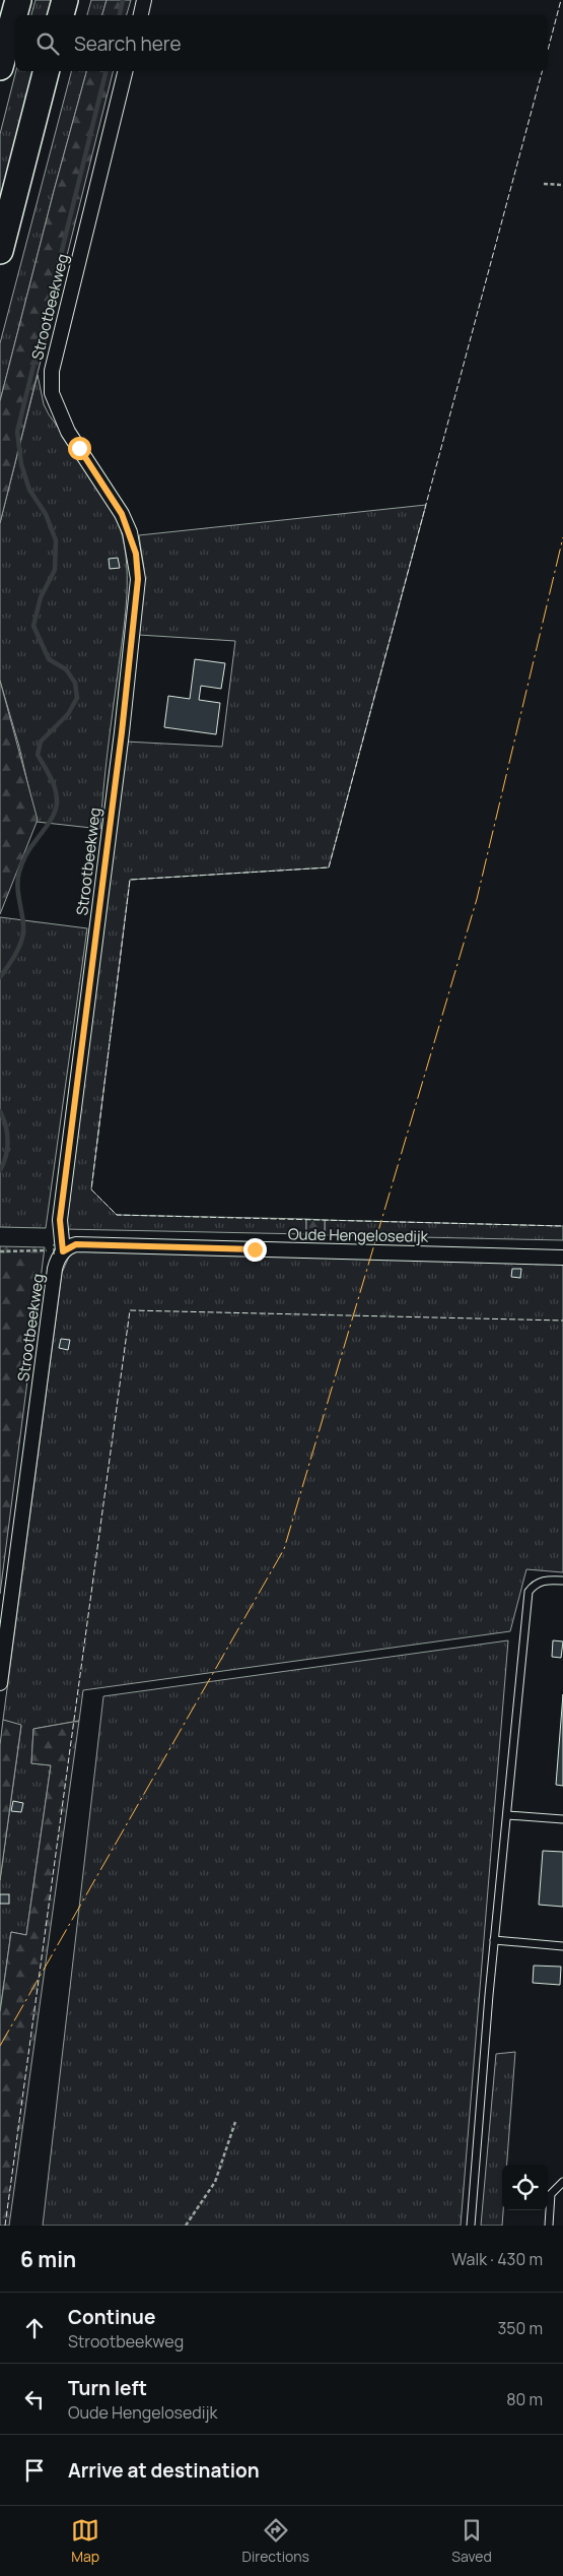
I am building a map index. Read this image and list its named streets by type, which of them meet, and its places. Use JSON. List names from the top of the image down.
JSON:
{
  "streets": {
    "street": ["Strootbeekweg", "Oude Hengelosedijk"]
  },
  "crossings": [
    ["Strootbeekweg", "Oude Hengelosedijk"]
  ],
  "page": {
    "search": "Search here",
    "heading": ["6 min", "Walk · 430 m"],
    "list": [
      ["Continue", "Strootbeekweg", "350 m"],
      ["Turn left", "Oude Hengelosedijk", "80 m"],
      "Arrive at destination"
    ],
    "nav": ["Map", "Directions", "Saved"]
  }
}
